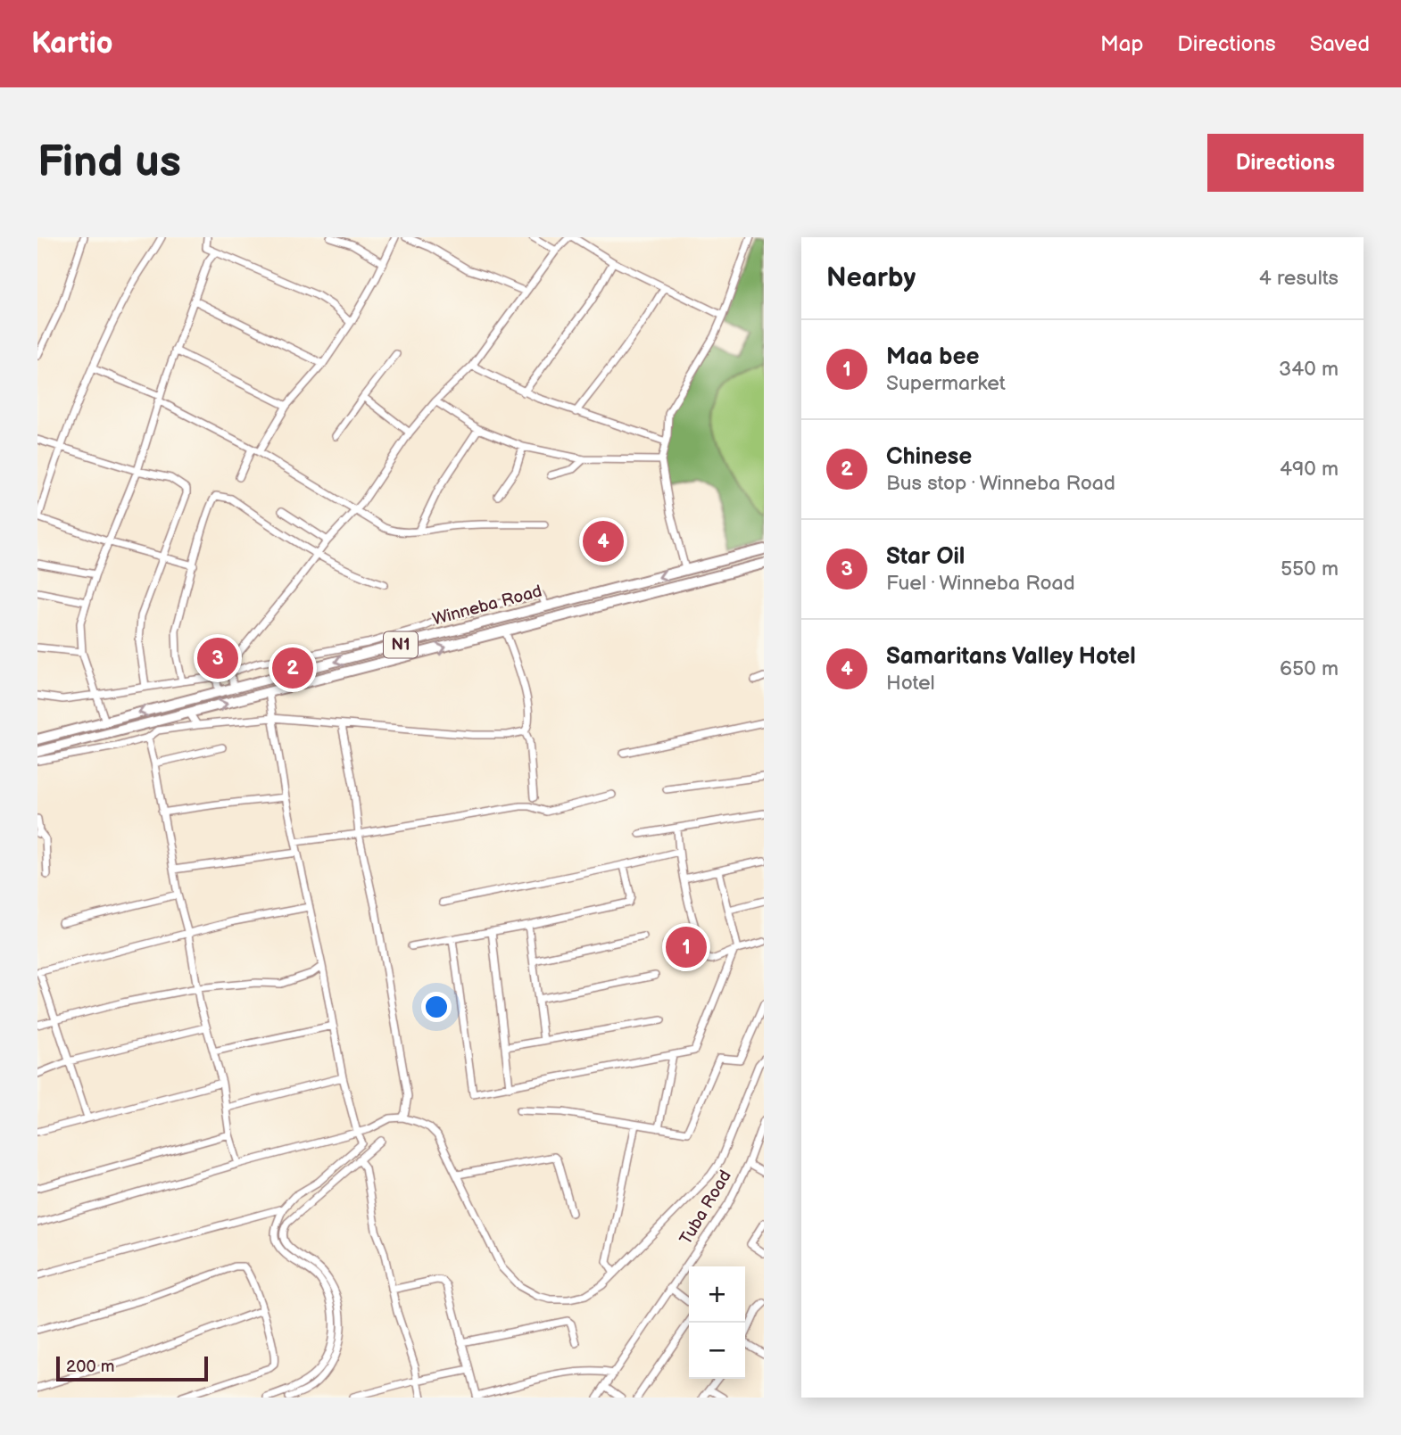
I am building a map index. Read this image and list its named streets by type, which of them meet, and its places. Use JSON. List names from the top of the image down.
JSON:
{
  "streets": {
    "highway": ["Winneba Road", "N1"],
    "street": ["Tuba Road"]
  },
  "scale_bar": "200 m",
  "page": {
    "header": "Kartio",
    "nav": ["Map", "Directions", "Saved"],
    "buttons": "Directions",
    "title": "Find us",
    "heading": ["Nearby", "4 results"],
    "list": [
      {
        "mark": "1",
        "name": "Maa bee",
        "note": "Supermarket",
        "value": "340 m"
      },
      {
        "mark": "2",
        "name": "Chinese",
        "note": "Bus stop · Winneba Road",
        "value": "490 m"
      },
      {
        "mark": "3",
        "name": "Star Oil",
        "note": "Fuel · Winneba Road",
        "value": "550 m"
      },
      {
        "mark": "4",
        "name": "Samaritans Valley Hotel",
        "note": "Hotel",
        "value": "650 m"
      }
    ],
    "pins": [
      "4",
      "3",
      "2",
      "1"
    ],
    "map_buttons": ["+", "−"],
    "scale": "200 m"
  }
}
